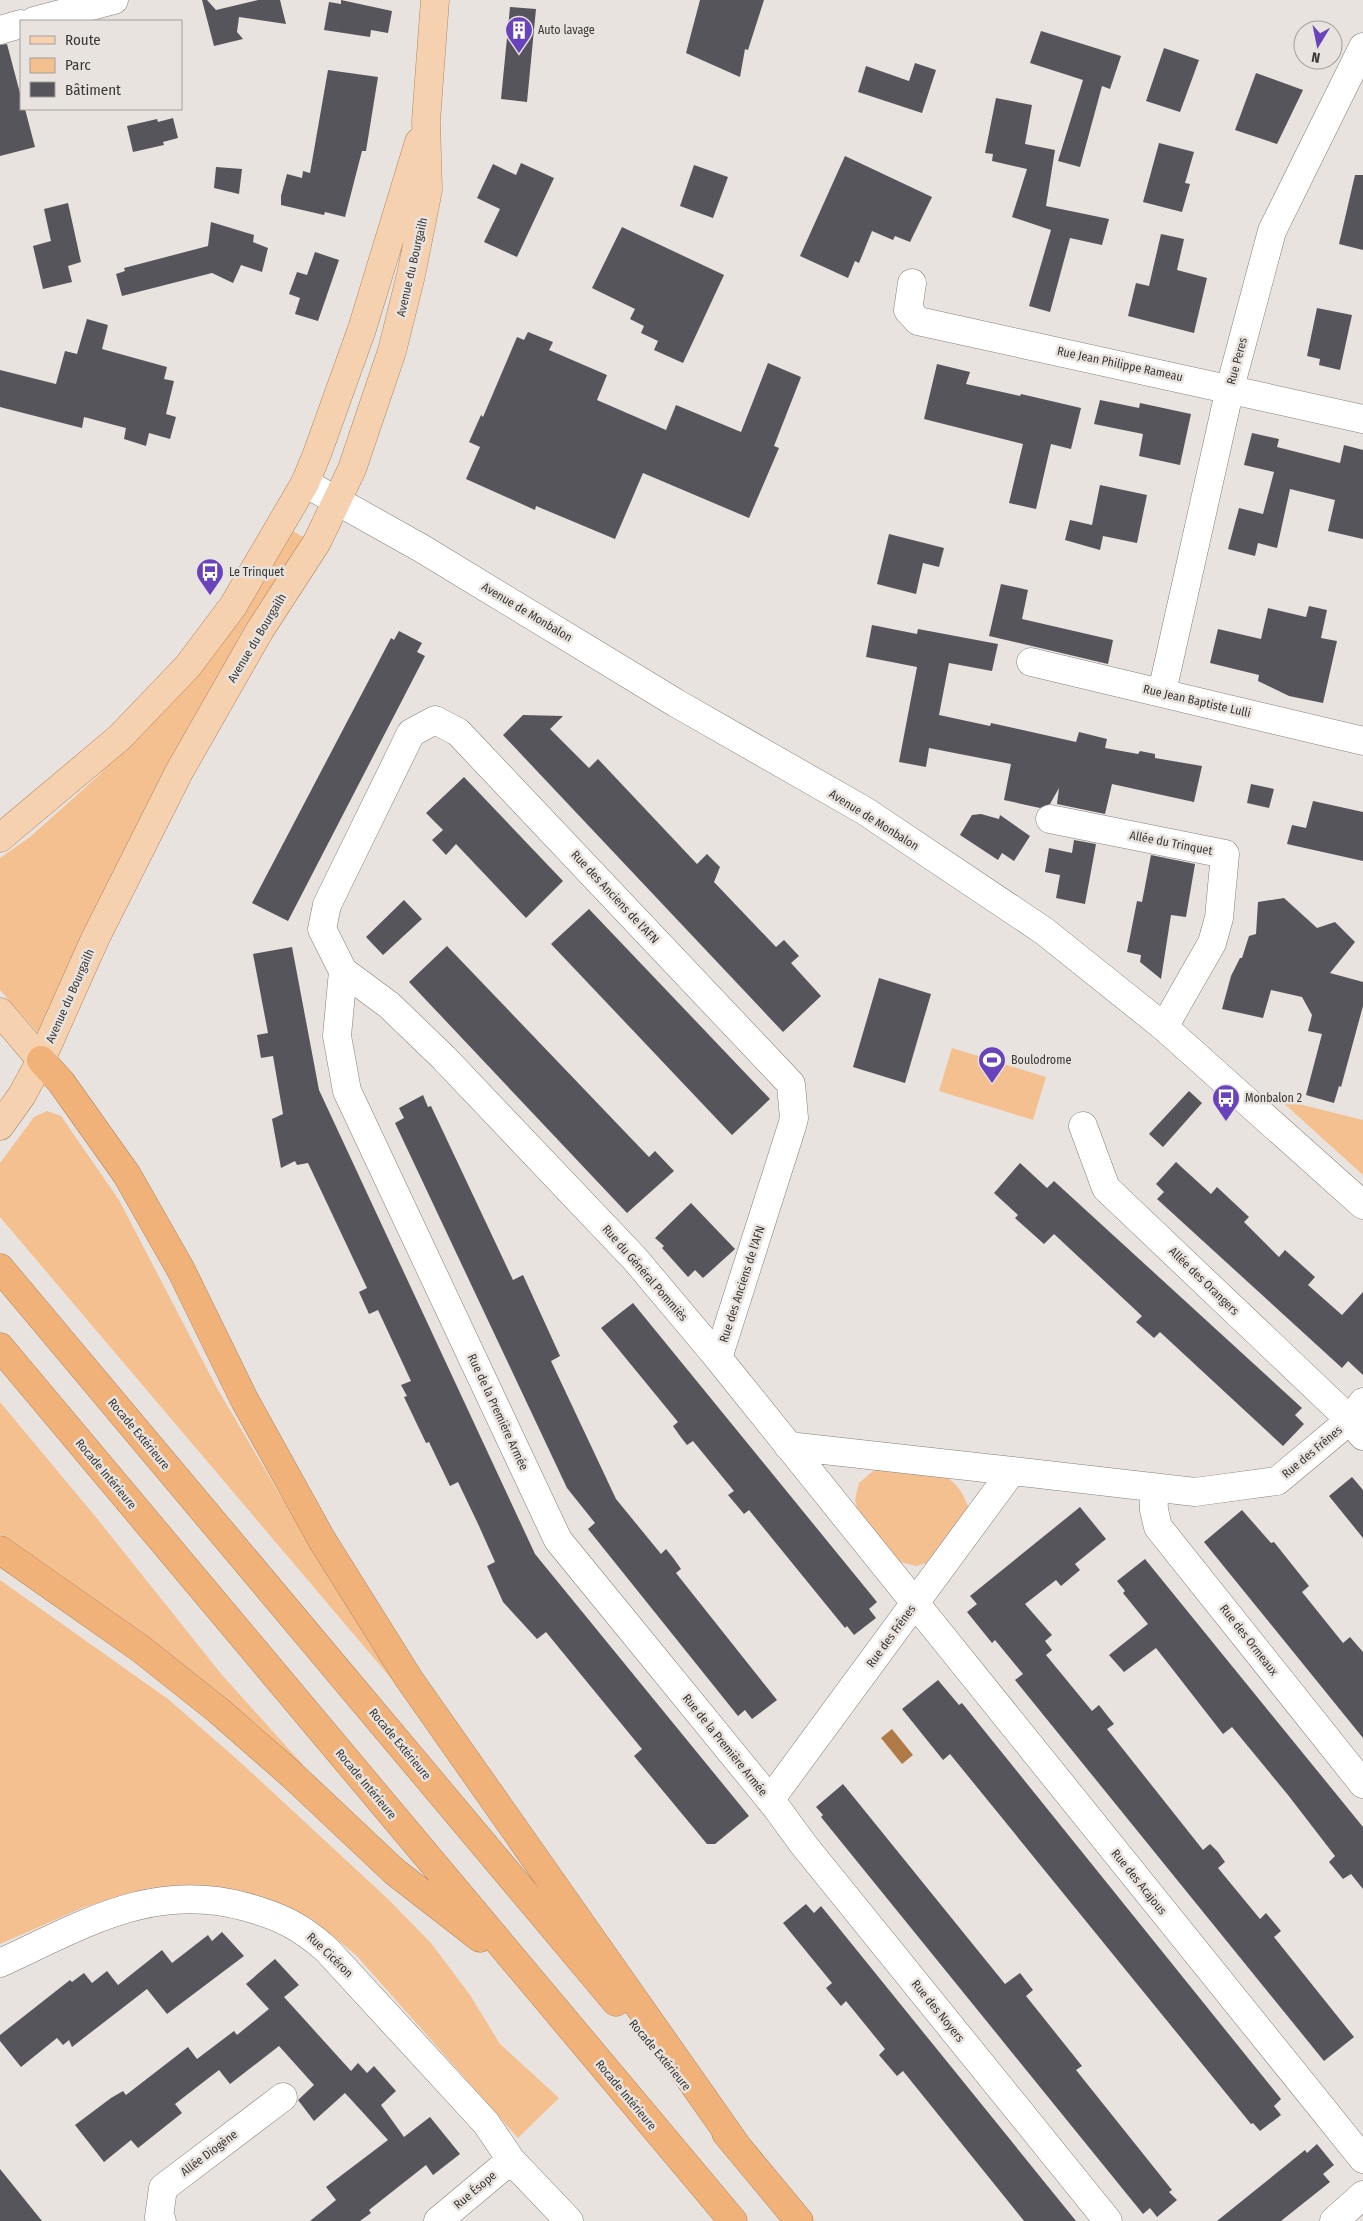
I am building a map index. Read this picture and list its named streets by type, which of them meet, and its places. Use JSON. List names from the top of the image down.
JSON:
{
  "streets": {
    "highway": ["Rocade Extérieure", "Rocade Intérieure"],
    "main road": ["Avenue du Bourgailh"],
    "street": [
      "Rue Peres",
      "Rue Jean Philippe Rameau",
      "Avenue de Monbalon",
      "Rue Jean Baptiste Lulli",
      "Allée du Trinquet",
      "Rue des Anciens de l'AFN",
      "Rue du Général Pommiès",
      "Allée des Orangers",
      "Rue de la Première Armée",
      "Rue des Frênes",
      "Rue des Ormeaux",
      "Rue des Acajous",
      "Rue Cicéron",
      "Rue des Noyers",
      "Allée Diogène",
      "Rue Ésope"
    ]
  },
  "crossings": [
    ["Avenue du Bourgailh", "Avenue de Monbalon"],
    ["Rue Peres", "Rue Jean Philippe Rameau"],
    ["Rue Peres", "Rue Jean Baptiste Lulli"],
    ["Avenue de Monbalon", "Allée du Trinquet"],
    ["Rue des Anciens de l'AFN", "Rue du Général Pommiès"],
    ["Rue des Anciens de l'AFN", "Rue de la Première Armée"],
    ["Rue du Général Pommiès", "Rue de la Première Armée"],
    ["Rue du Général Pommiès", "Rue des Frênes"],
    ["Rue du Général Pommiès", "Rue des Acajous"],
    ["Allée des Orangers", "Rue des Frênes"],
    ["Rue de la Première Armée", "Rue des Frênes"],
    ["Rue de la Première Armée", "Rue des Noyers"],
    ["Rue des Frênes", "Rue des Ormeaux"],
    ["Rue des Frênes", "Rue des Acajous"],
    ["Rue des Frênes", "Rue des Noyers"],
    ["Rue Cicéron", "Rue Ésope"]
  ],
  "places": {
    "building": ["Auto lavage"],
    "bus stop": ["Le Trinquet", "Monbalon 2"],
    "sports": ["Boulodrome"]
  },
  "legend": ["Route", "Parc", "Bâtiment"],
  "north": "bottom"
}
